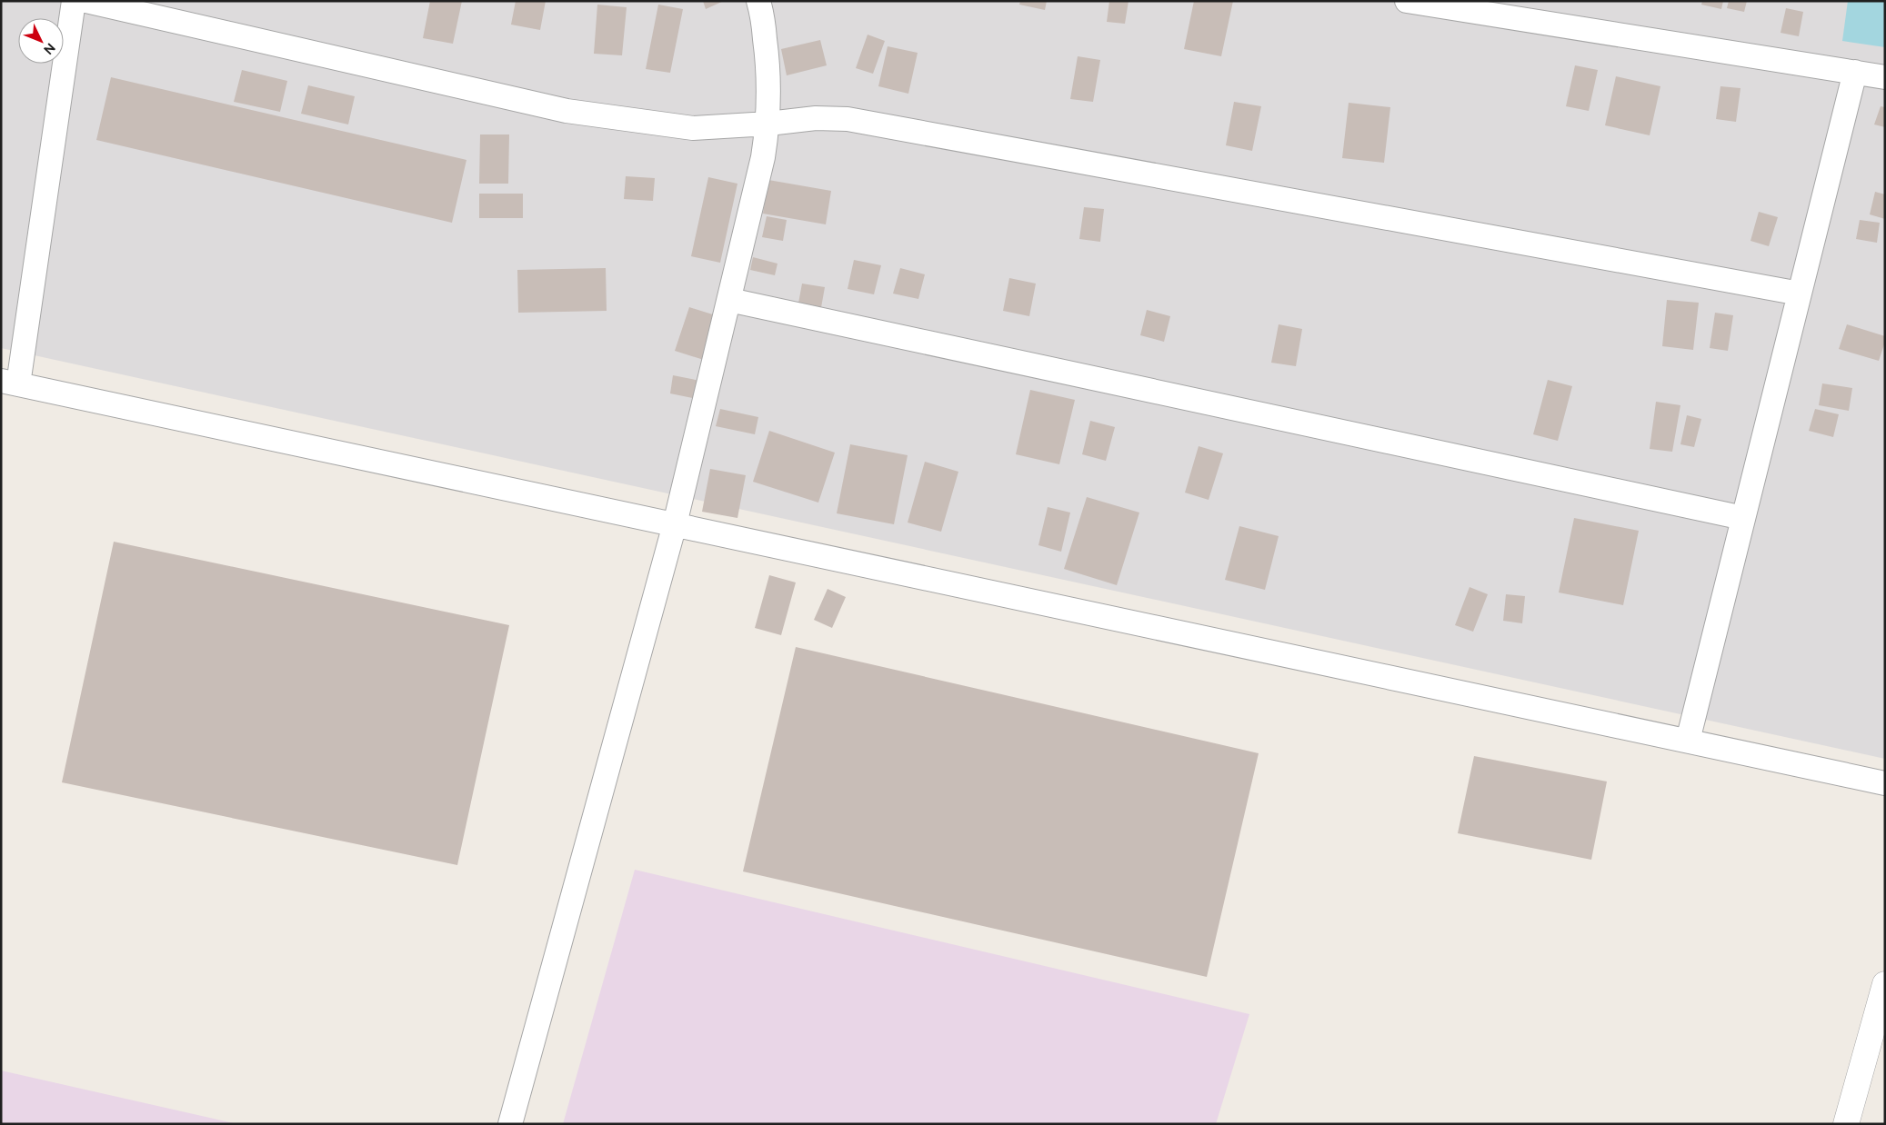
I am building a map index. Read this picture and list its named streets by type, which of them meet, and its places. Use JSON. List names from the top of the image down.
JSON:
{
  "north": "bottom right"
}
